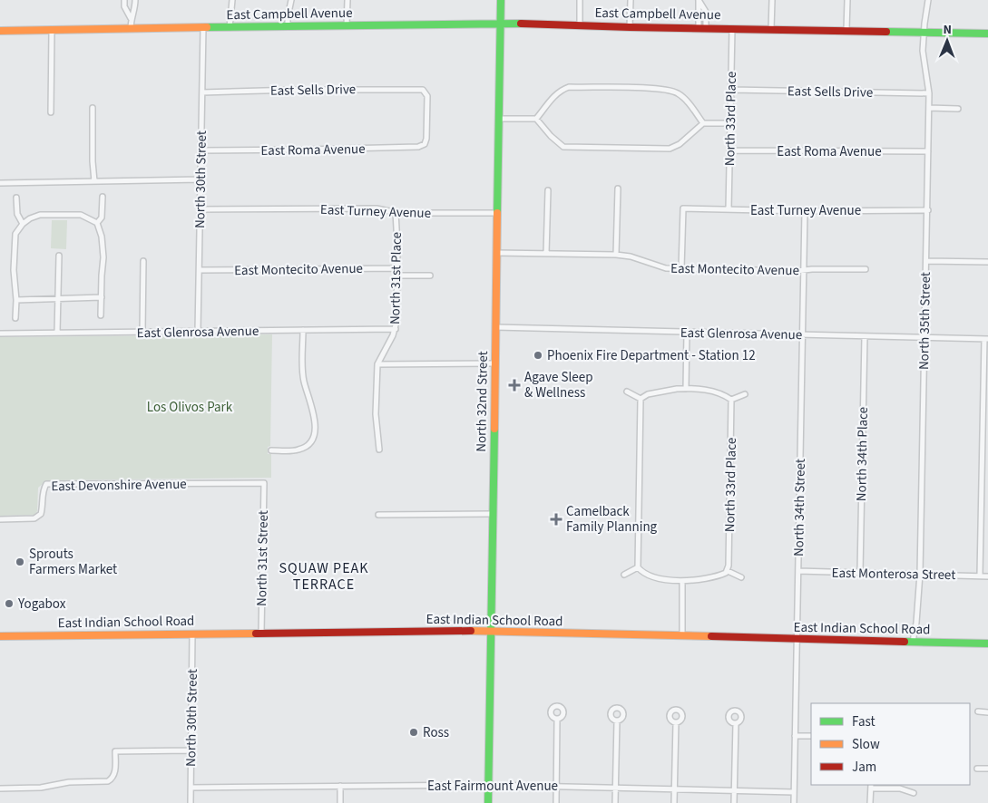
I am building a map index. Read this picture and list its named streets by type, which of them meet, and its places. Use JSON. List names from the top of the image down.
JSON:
{
  "streets": {
    "main road": ["East Campbell Avenue", "North 32nd Street", "East Indian School Road"],
    "street": [
      "East Sells Drive",
      "North 33rd Place",
      "East Roma Avenue",
      "North 30th Street",
      "East Turney Avenue",
      "East Montecito Avenue",
      "North 31st Place",
      "North 35th Street",
      "East Glenrosa Avenue",
      "North 34th Place",
      "East Devonshire Avenue",
      "North 34th Street",
      "North 31st Street",
      "East Monterosa Street",
      "East Fairmount Avenue"
    ]
  },
  "crossings": [
    ["East Campbell Avenue", "North 33rd Place"],
    ["East Campbell Avenue", "North 30th Street"],
    ["East Campbell Avenue", "North 35th Street"],
    ["East Campbell Avenue", "North 32nd Street"],
    ["East Sells Drive", "North 33rd Place"],
    ["East Sells Drive", "East Roma Avenue"],
    ["East Sells Drive", "North 30th Street"],
    ["East Sells Drive", "North 35th Street"],
    ["North 33rd Place", "East Roma Avenue"],
    ["North 33rd Place", "East Turney Avenue"],
    ["East Roma Avenue", "North 30th Street"],
    ["East Roma Avenue", "North 35th Street"],
    ["North 30th Street", "East Turney Avenue"],
    ["North 30th Street", "East Montecito Avenue"],
    ["North 30th Street", "East Glenrosa Avenue"],
    ["North 30th Street", "East Indian School Road"],
    ["North 30th Street", "East Fairmount Avenue"],
    ["East Turney Avenue", "East Montecito Avenue"],
    ["East Turney Avenue", "North 31st Place"],
    ["East Turney Avenue", "North 35th Street"],
    ["East Turney Avenue", "North 32nd Street"],
    ["East Turney Avenue", "North 34th Street"],
    ["East Montecito Avenue", "North 31st Place"],
    ["East Montecito Avenue", "North 32nd Street"],
    ["East Montecito Avenue", "North 34th Street"],
    ["North 31st Place", "East Glenrosa Avenue"],
    ["North 35th Street", "East Glenrosa Avenue"],
    ["North 35th Street", "East Monterosa Street"],
    ["North 35th Street", "East Indian School Road"],
    ["East Glenrosa Avenue", "North 32nd Street"],
    ["East Glenrosa Avenue", "North 34th Place"],
    ["East Glenrosa Avenue", "North 34th Street"],
    ["North 32nd Street", "East Indian School Road"],
    ["North 32nd Street", "East Fairmount Avenue"],
    ["North 34th Place", "East Monterosa Street"],
    ["East Devonshire Avenue", "North 31st Street"],
    ["North 34th Street", "East Monterosa Street"],
    ["North 34th Street", "East Indian School Road"],
    ["North 34th Street", "East Fairmount Avenue"],
    ["North 31st Street", "East Indian School Road"]
  ],
  "districts": ["SQUAW PEAK TERRACE"],
  "parks": ["Los Olivos Park"],
  "places": {
    "other": [
      "Phoenix Fire Department - Station 12",
      "Sprouts Farmers Market",
      "Yogabox",
      "Ross"
    ],
    "health": ["Agave Sleep & Wellness", "Camelback Family Planning"]
  },
  "legend": ["Fast", "Slow", "Jam"],
  "north": "top"
}
